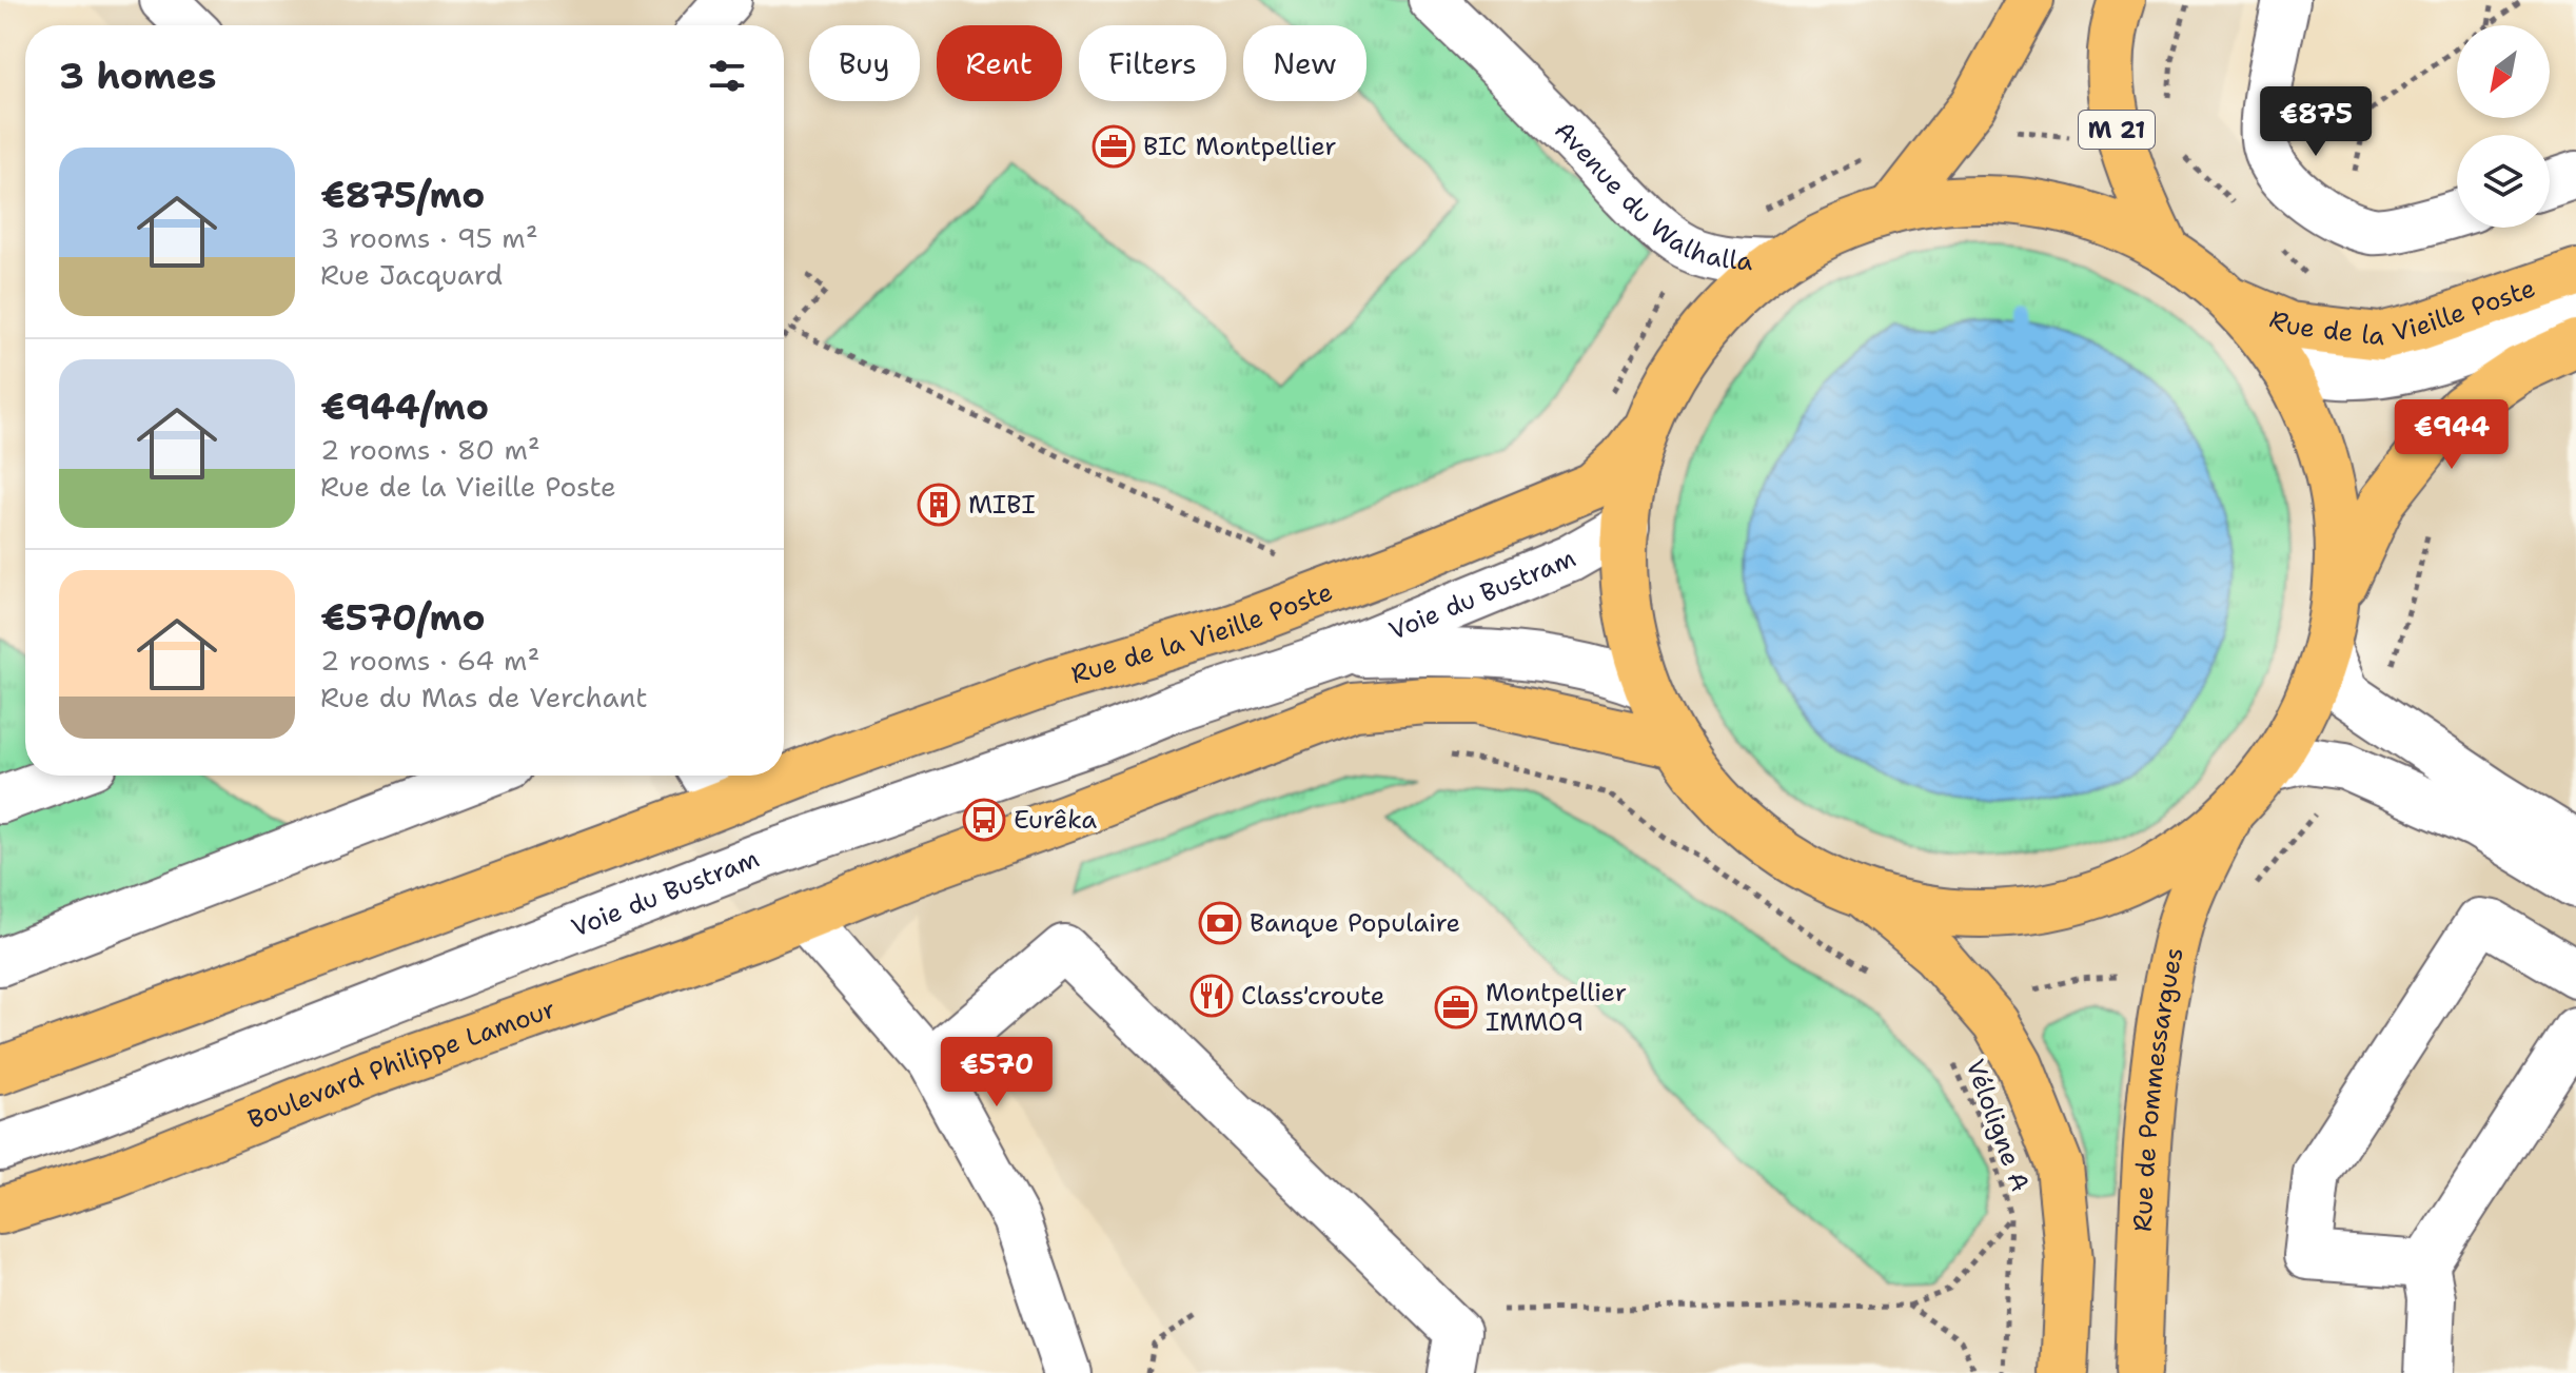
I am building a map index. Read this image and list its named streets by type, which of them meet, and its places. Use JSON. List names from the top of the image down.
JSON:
{
  "streets": {
    "main road": [
      "M 21",
      "Rue de la Vieille Poste",
      "Boulevard Philippe Lamour",
      "Rue de Pommessargues"
    ],
    "street": ["Avenue du Walhalla", "Voie du Bustram"],
    "path": ["Véloligne A"]
  },
  "places": {
    "office": ["BIC Montpellier", "Montpellier IMMO9"],
    "building": ["MIBI"],
    "bus stop": ["Eurêka"],
    "bank": ["Banque Populaire"],
    "restaurant": ["Class'croute"]
  },
  "north": "bottom left",
  "page": {
    "chip": [
      "Buy",
      "Rent",
      "Filters",
      "New"
    ],
    "heading": "3 homes",
    "price": ["€875", "€944", "€570"],
    "list": [
      {
        "name": "€875/mo",
        "note": "3 rooms · 95 m² · Rue Jacquard"
      },
      {
        "name": "€944/mo",
        "note": "2 rooms · 80 m² · Rue de la Vieille Poste"
      },
      {
        "name": "€570/mo",
        "note": "2 rooms · 64 m² · Rue du Mas de Verchant"
      }
    ]
  }
}
